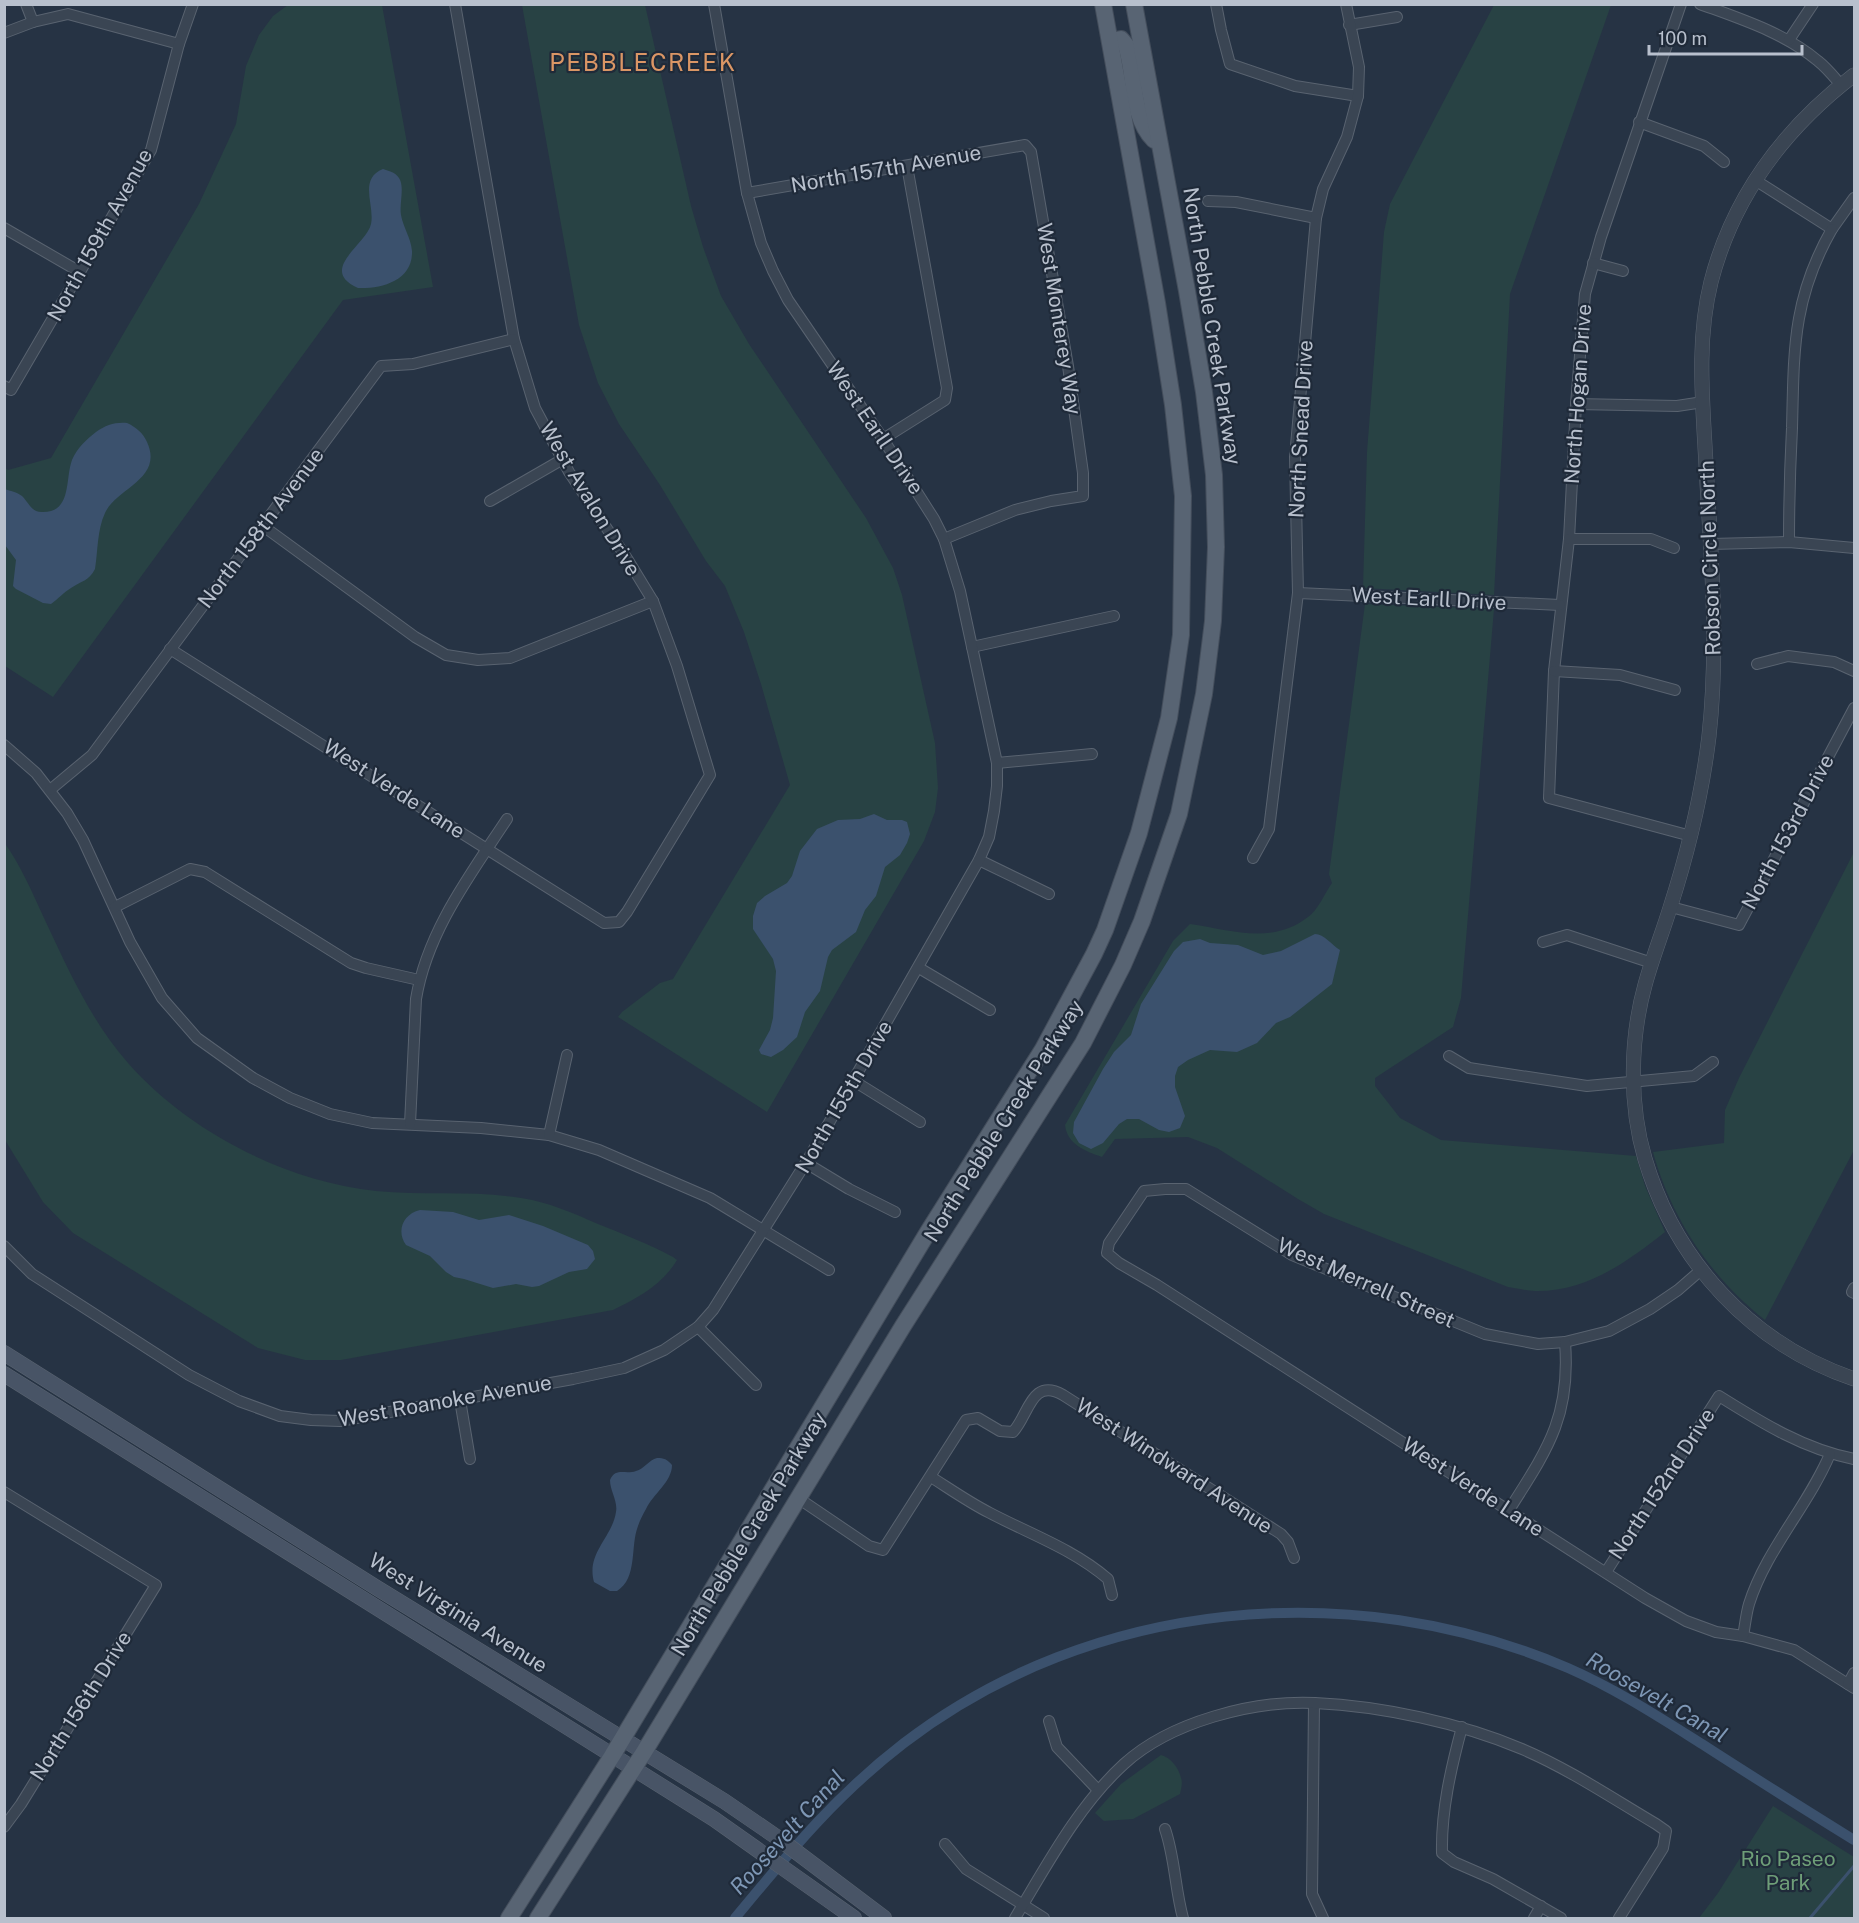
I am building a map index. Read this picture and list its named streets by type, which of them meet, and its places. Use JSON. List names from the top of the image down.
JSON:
{
  "streets": {
    "main road": ["North Pebble Creek Parkway", "West Virginia Avenue"],
    "street": [
      "North 157th Avenue",
      "North 159th Avenue",
      "West Monterey Way",
      "North Hogan Drive",
      "West Earll Drive",
      "North Snead Drive",
      "West Avalon Drive",
      "North 158th Avenue",
      "Robson Circle North",
      "West Verde Lane",
      "North 153rd Drive",
      "North 155th Drive",
      "West Merrell Street",
      "West Roanoke Avenue",
      "West Windward Avenue",
      "North 152nd Drive",
      "North 156th Drive"
    ]
  },
  "crossings": [
    ["North 157th Avenue", "West Monterey Way"],
    ["North 157th Avenue", "West Earll Drive"],
    ["West Monterey Way", "West Earll Drive"],
    ["North Pebble Creek Parkway", "West Virginia Avenue"],
    ["North Hogan Drive", "West Earll Drive"],
    ["North Hogan Drive", "Robson Circle North"],
    ["West Earll Drive", "North Snead Drive"],
    ["West Earll Drive", "North 155th Drive"],
    ["West Avalon Drive", "North 158th Avenue"],
    ["West Avalon Drive", "West Verde Lane"],
    ["North 158th Avenue", "West Verde Lane"],
    ["Robson Circle North", "North 153rd Drive"],
    ["Robson Circle North", "West Merrell Street"],
    ["West Verde Lane", "West Merrell Street"],
    ["West Verde Lane", "North 152nd Drive"],
    ["North 155th Drive", "West Roanoke Avenue"]
  ],
  "districts": ["PEBBLECREEK"],
  "water": ["Roosevelt Canal"],
  "parks": ["Rio Paseo Park"],
  "scale_bar": "100 m"
}
